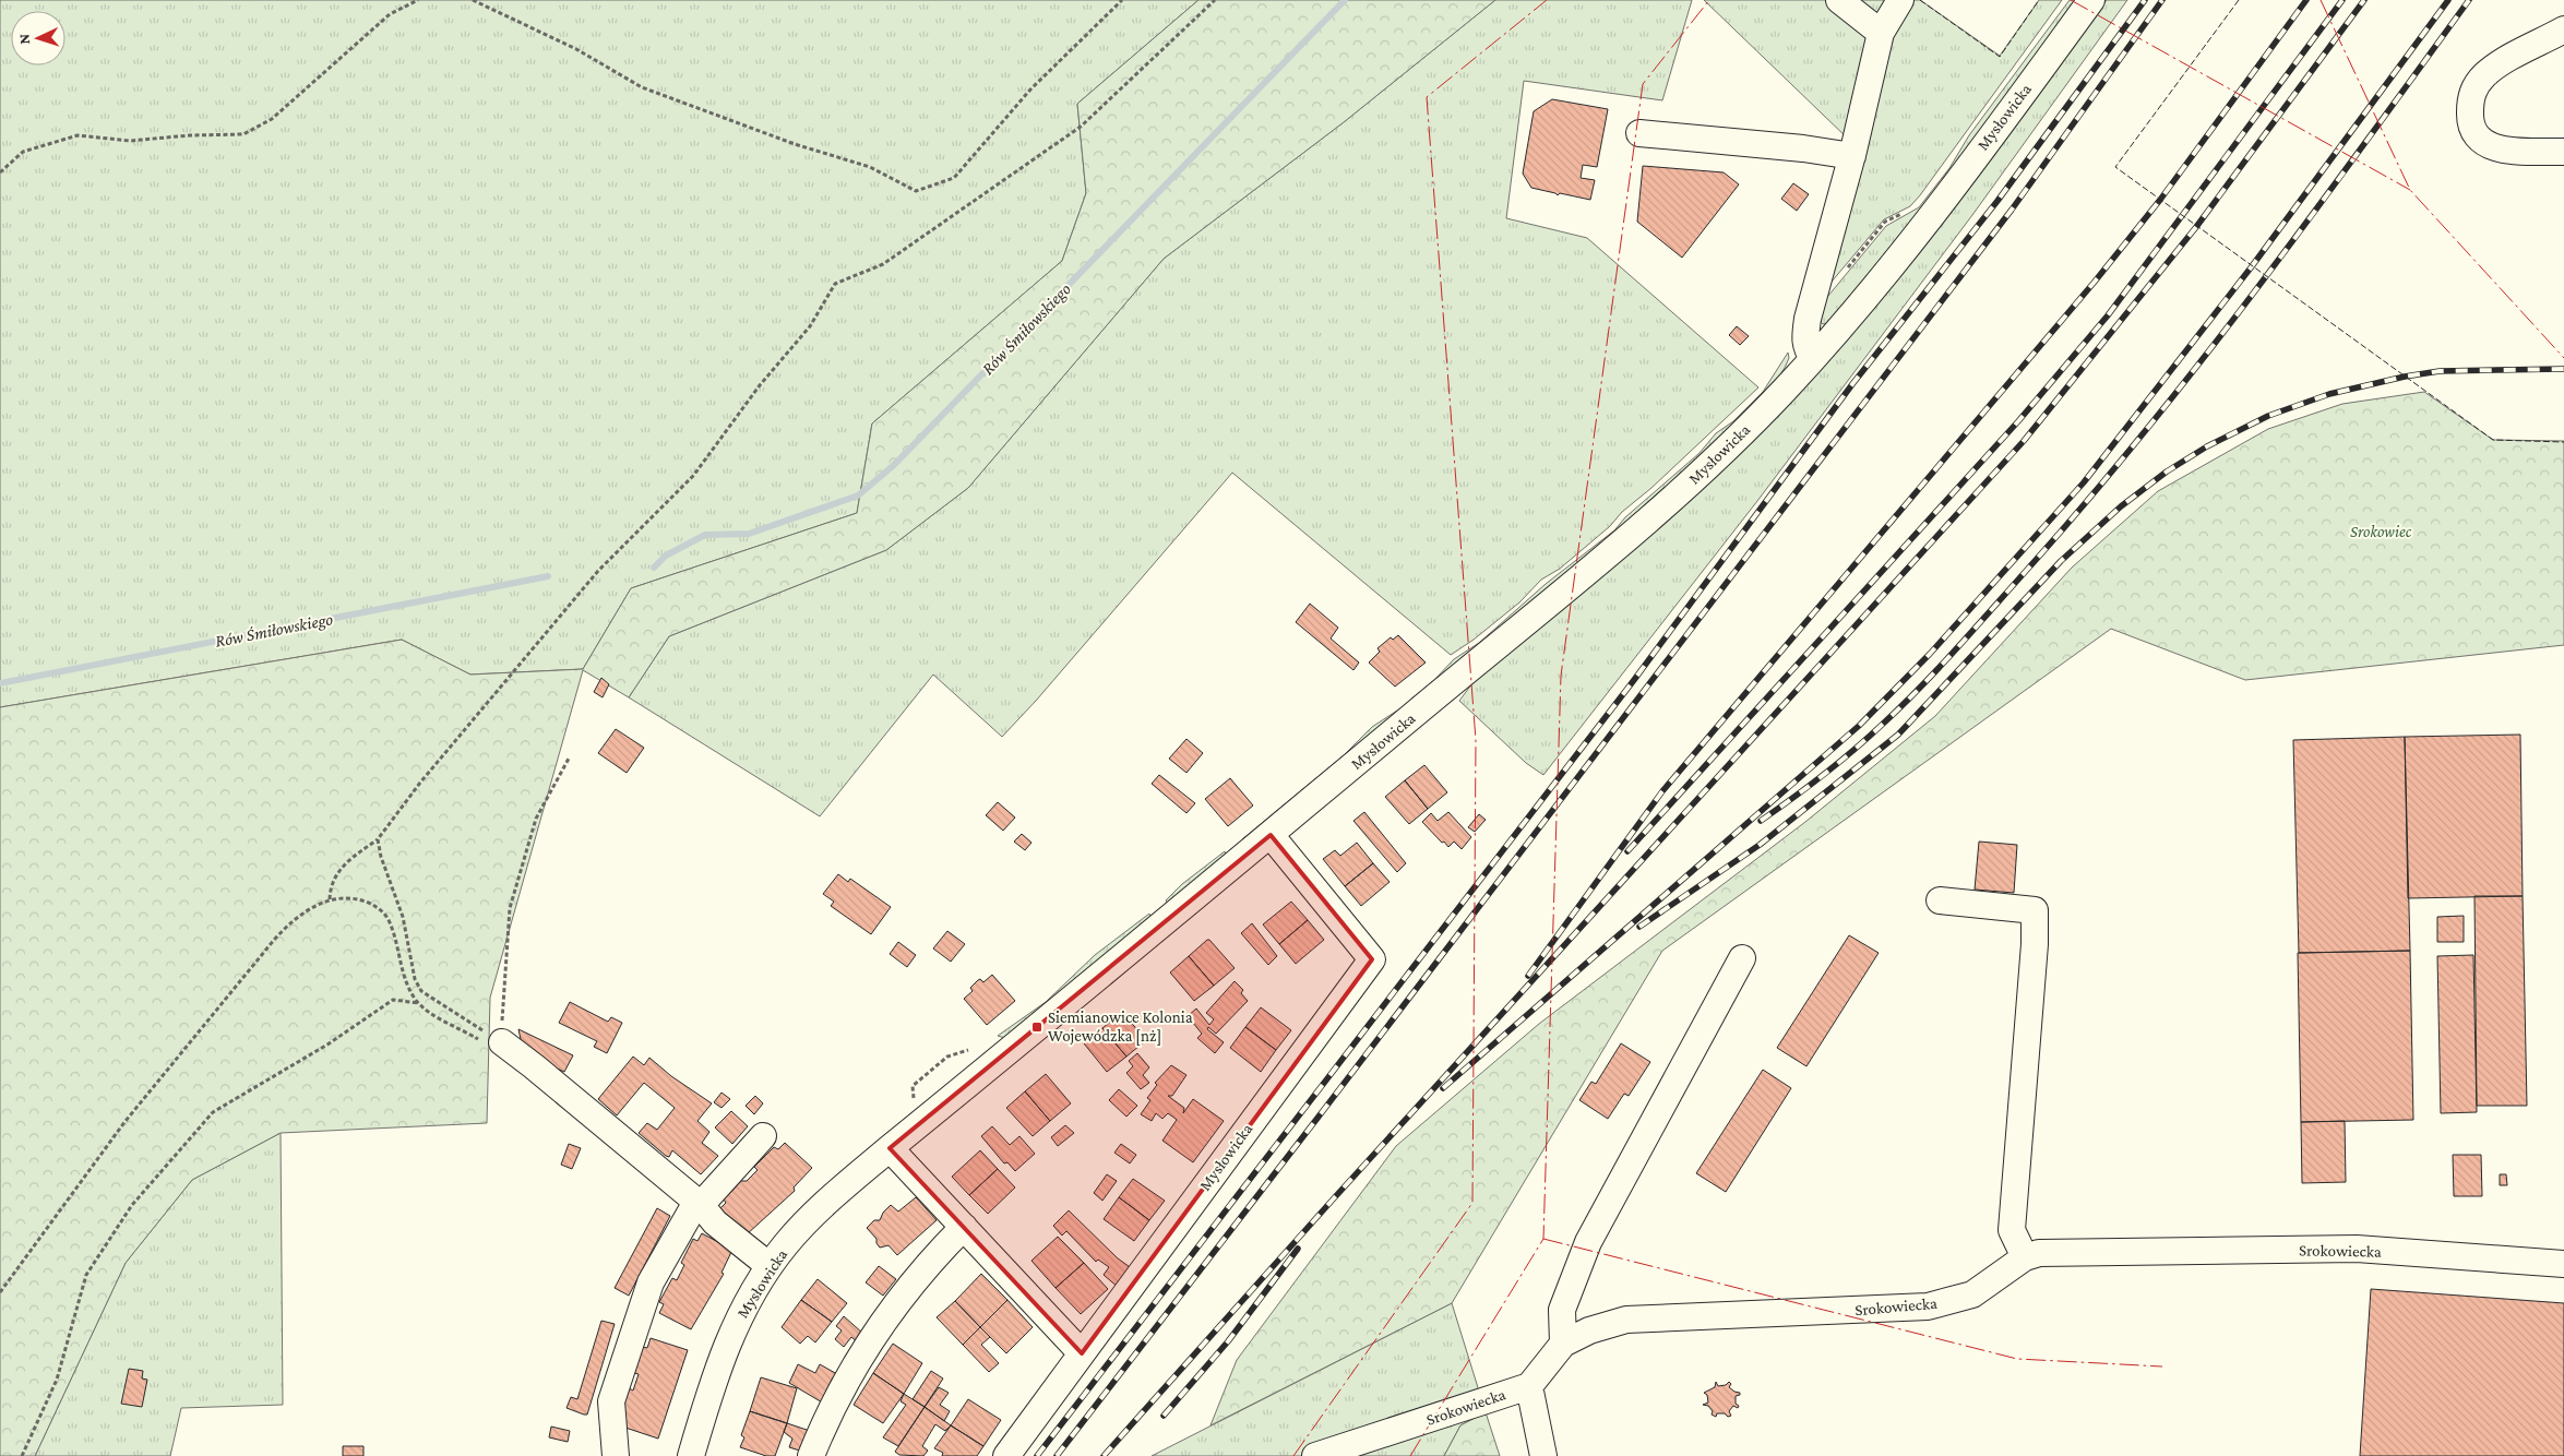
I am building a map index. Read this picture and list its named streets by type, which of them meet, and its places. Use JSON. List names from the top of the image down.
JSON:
{
  "streets": {
    "street": ["Mysłowicka", "Srokowiecka"]
  },
  "water": ["Rów Śmiłowskiego"],
  "parks": ["Srokowiec"],
  "places": {
    "transit": ["Siemianowice Kolonia Wojewódzka [nż]"]
  },
  "north": "left"
}
